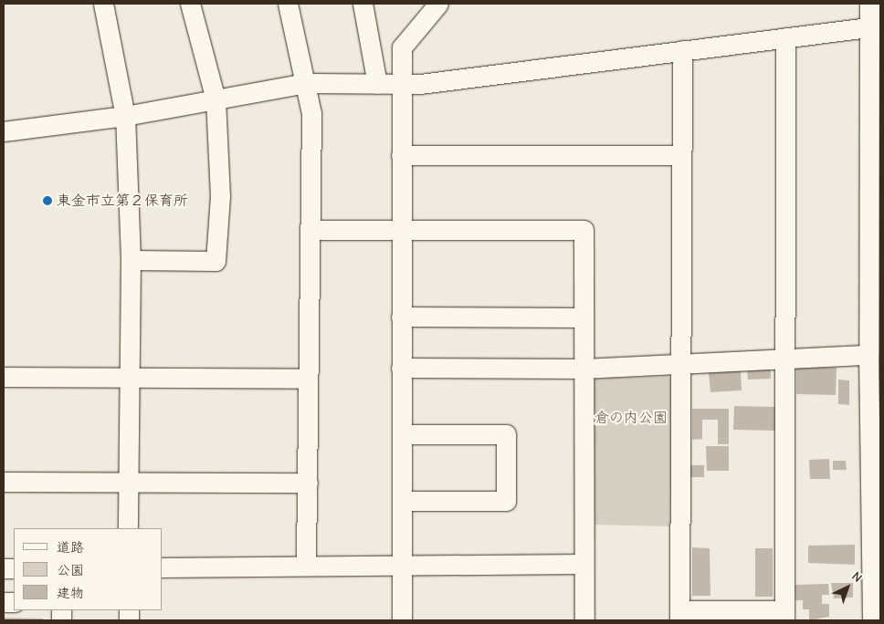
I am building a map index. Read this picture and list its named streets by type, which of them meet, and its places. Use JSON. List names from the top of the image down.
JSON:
{
  "parks": ["倉の内公園"],
  "places": ["東金市立第２保育所"],
  "legend": ["道路", "公園", "建物"],
  "north": "top right"
}
